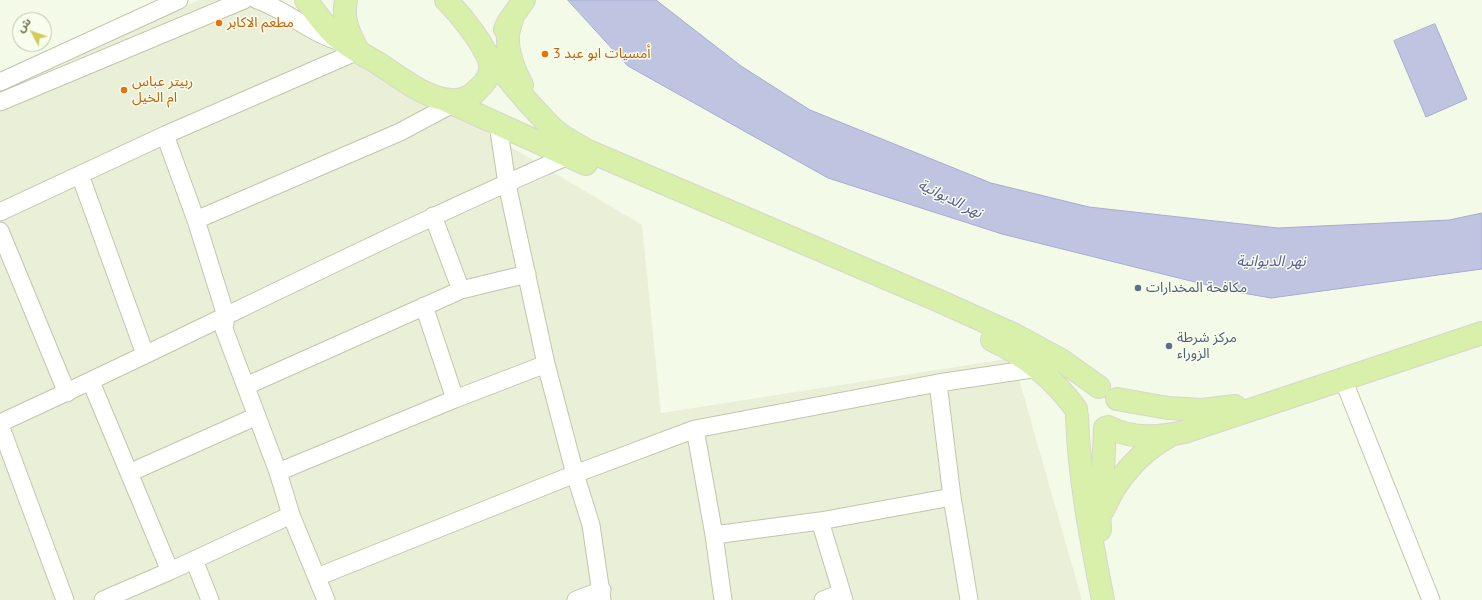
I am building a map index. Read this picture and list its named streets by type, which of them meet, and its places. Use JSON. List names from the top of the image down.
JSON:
{
  "water": ["نهر الديوانية"],
  "places": [
    "مطعم الاكابر",
    "أمسيات ابو عبد 3",
    "ربيتر عباس ام الخيل",
    "مكافحة المخدارات",
    "مركز شرطة الزوراء"
  ],
  "north": "top left"
}
